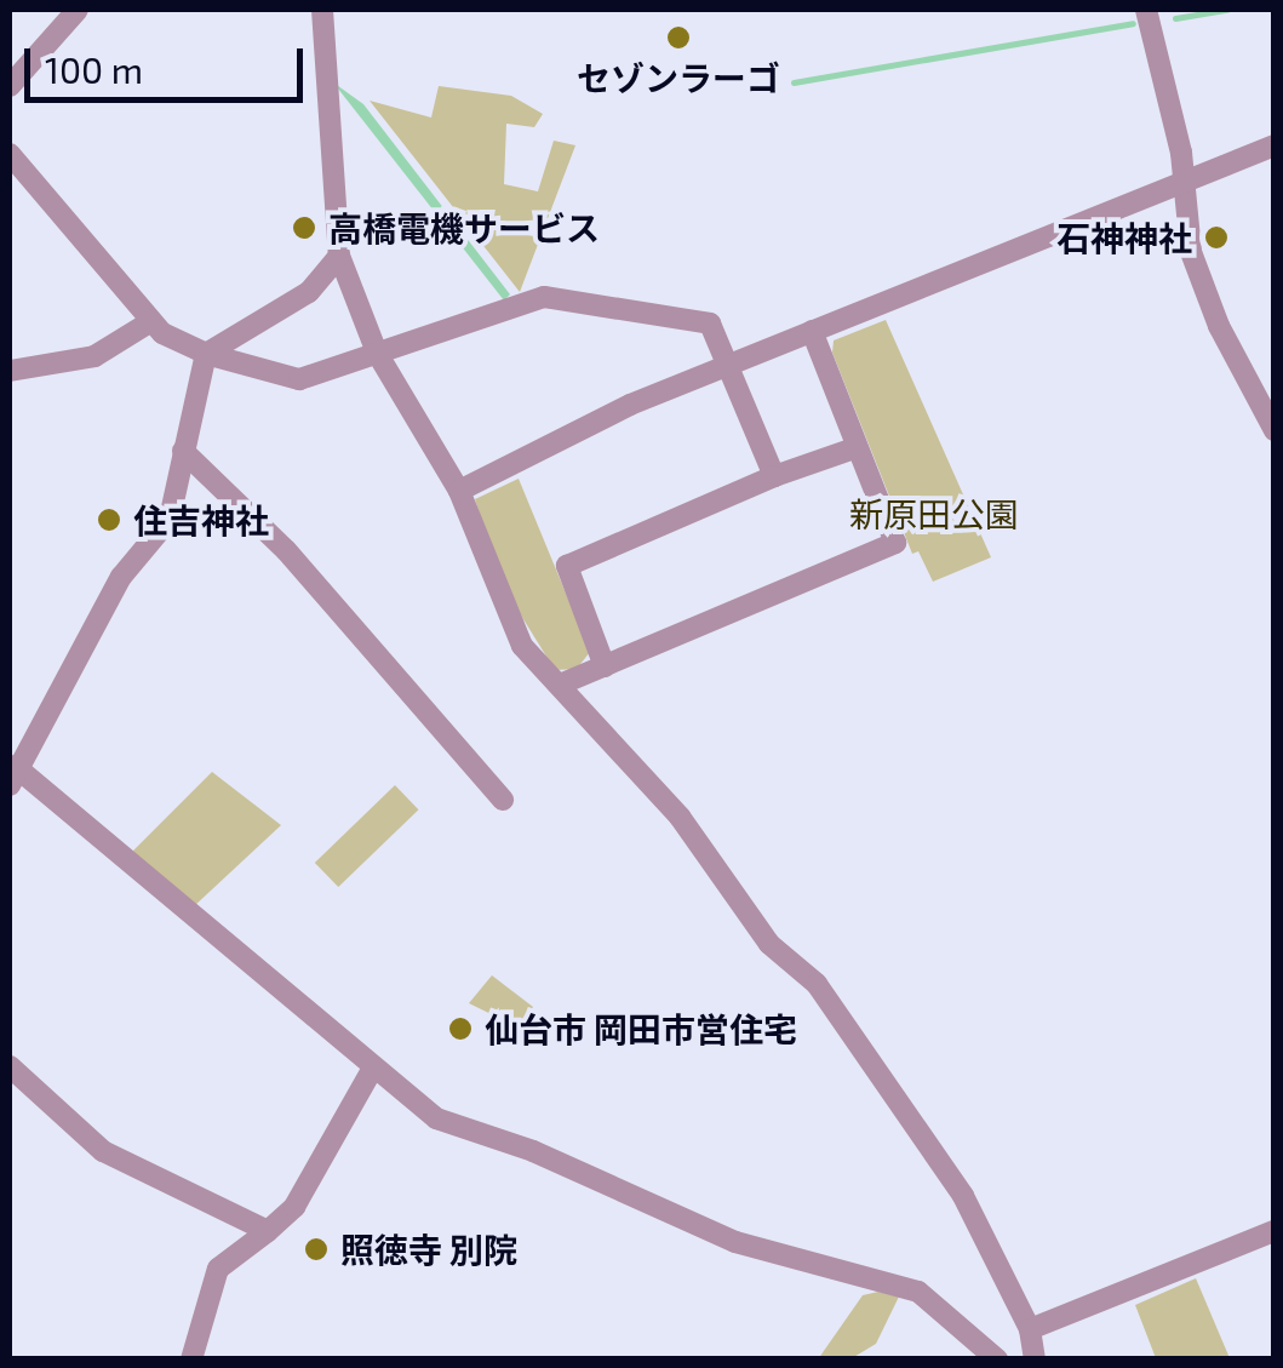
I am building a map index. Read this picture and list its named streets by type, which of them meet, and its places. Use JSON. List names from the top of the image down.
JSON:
{
  "parks": ["新原田公園"],
  "places": [
    "セゾンラーゴ",
    "高橋電機サービス",
    "石神神社",
    "住吉神社",
    "仙台市 岡田市営住宅",
    "照徳寺 別院"
  ],
  "scale_bar": "100 m"
}
